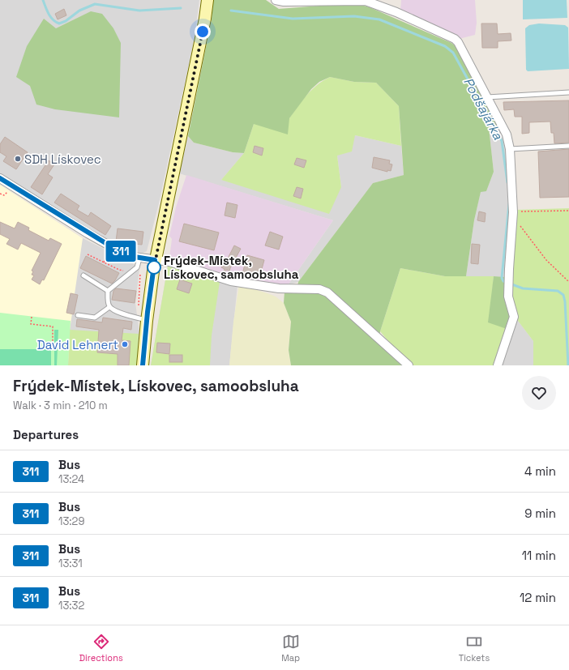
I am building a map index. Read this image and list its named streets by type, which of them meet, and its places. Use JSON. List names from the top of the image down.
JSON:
{
  "water": ["Podšajárka"],
  "places": ["SDH Lískovec", "Frýdek-Místek, Lískovec, samoobsluha", "David Lehnert"],
  "lines": ["bus line 311"],
  "page": {
    "on_map": "311",
    "heading": [
      ["Frýdek-Místek, Lískovec, samoobsluha", "Walk · 3 min · 210 m"],
      "Departures"
    ],
    "list": [
      {
        "mark": "311",
        "name": "Bus",
        "note": "13:24",
        "value": "4 min"
      },
      {
        "mark": "311",
        "name": "Bus",
        "note": "13:29",
        "value": "9 min"
      },
      {
        "mark": "311",
        "name": "Bus",
        "note": "13:31",
        "value": "11 min"
      },
      {
        "mark": "311",
        "name": "Bus",
        "note": "13:32",
        "value": "12 min"
      }
    ],
    "tabs": ["Directions", "Map", "Tickets"]
  }
}
